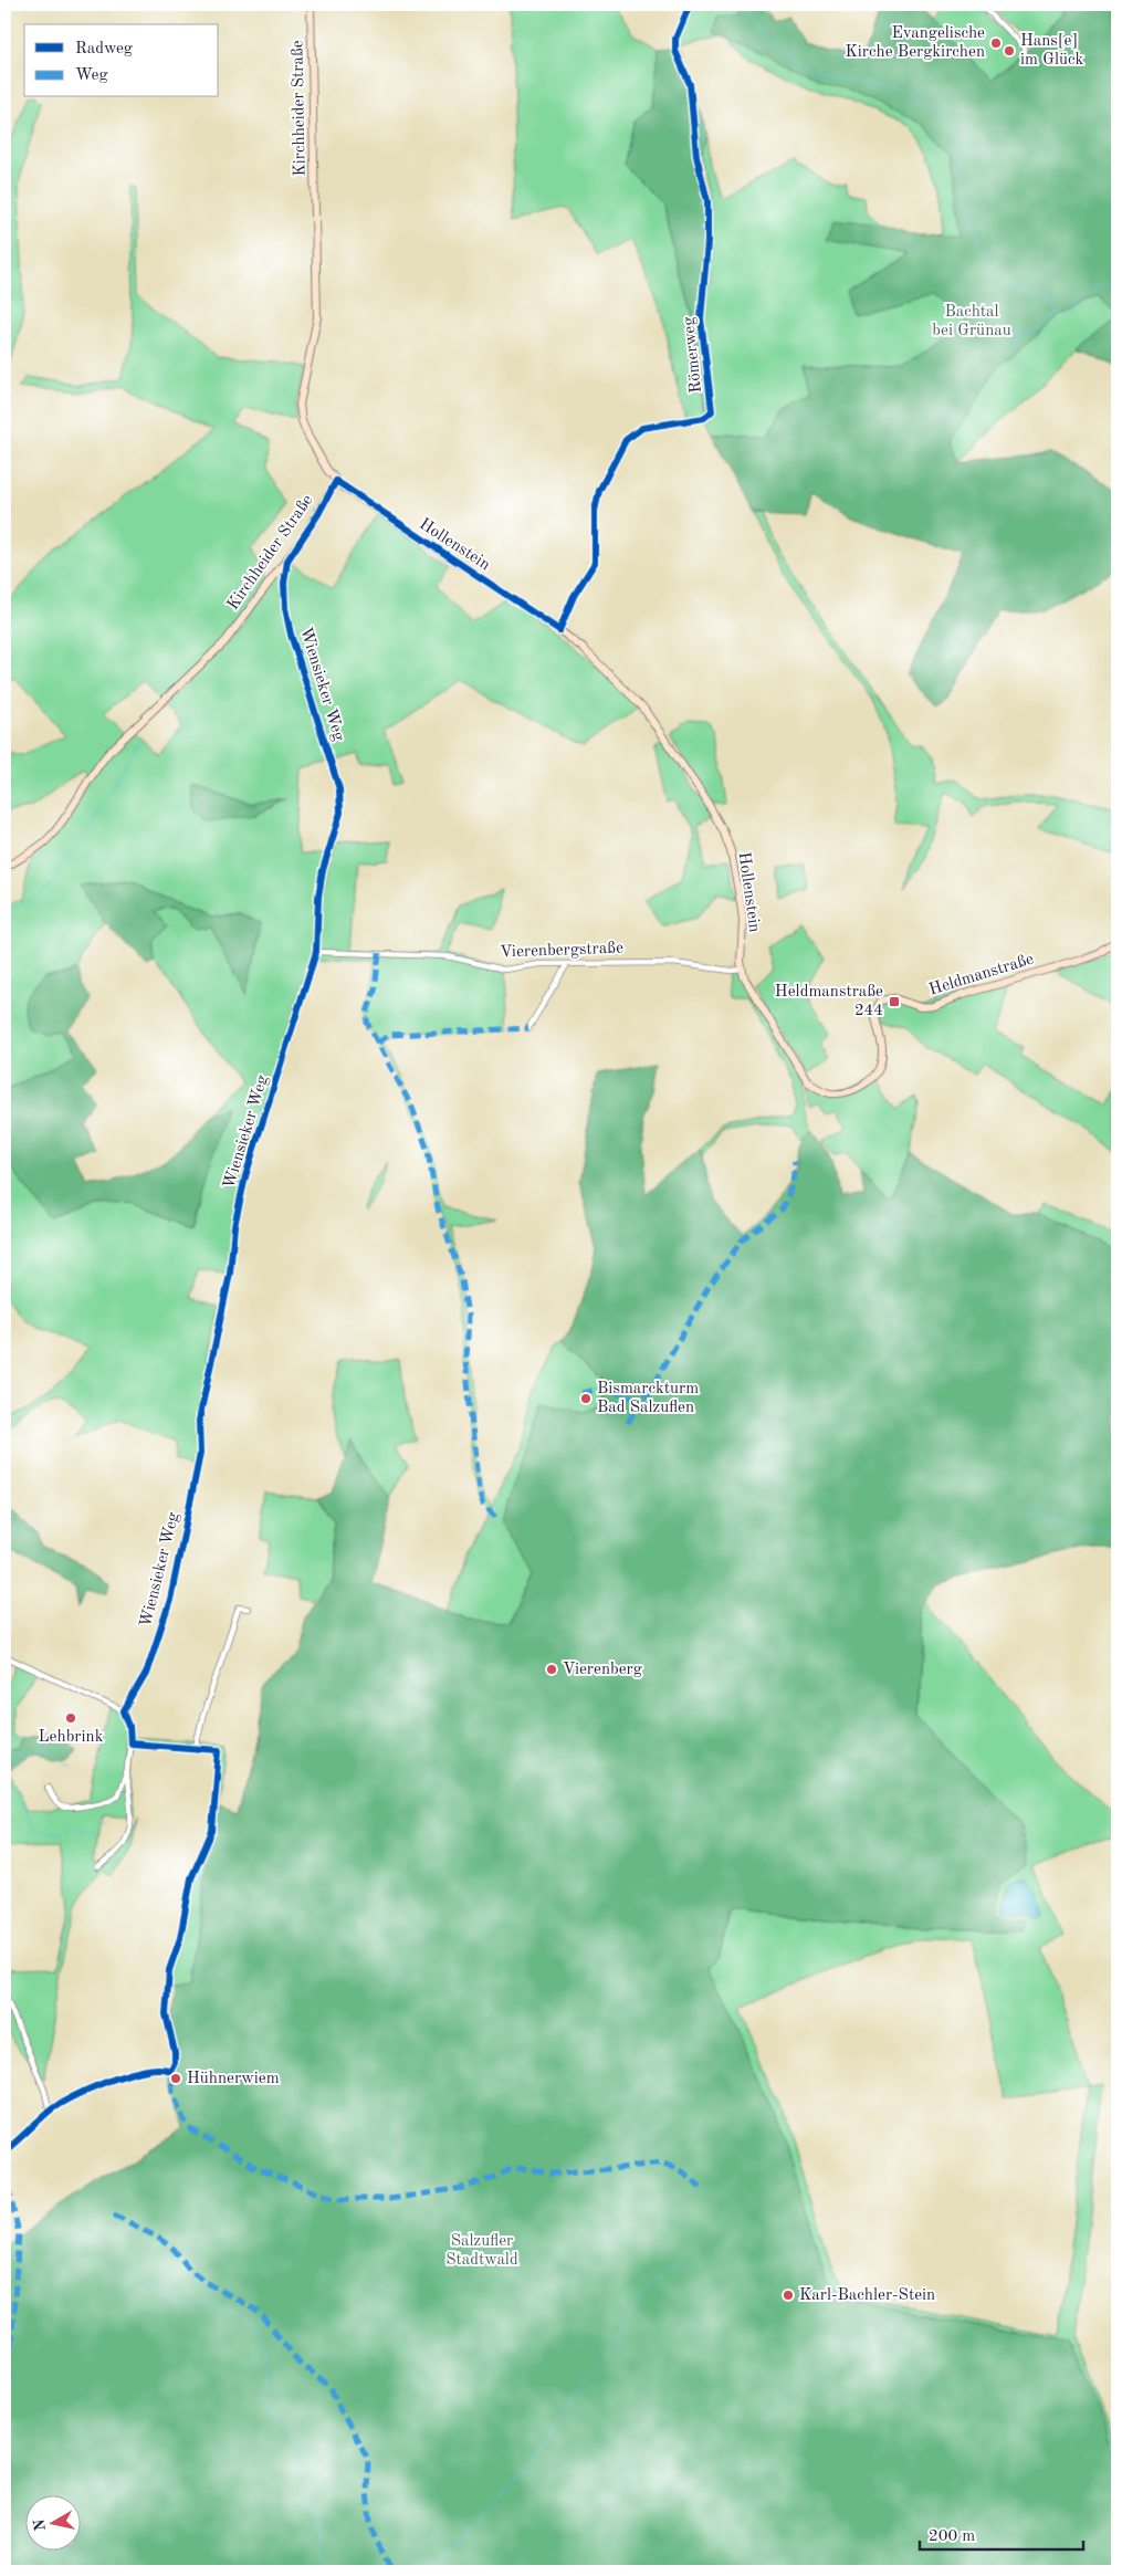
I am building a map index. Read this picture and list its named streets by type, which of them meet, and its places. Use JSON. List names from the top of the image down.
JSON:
{
  "streets": {
    "main road": ["Kirchheider Straße", "Hollenstein", "Heldmanstraße"],
    "street": ["Römerweg", "Wiensieker Weg", "Vierenbergstraße"]
  },
  "crossings": [
    ["Kirchheider Straße", "Hollenstein"],
    ["Kirchheider Straße", "Wiensieker Weg"],
    ["Römerweg", "Hollenstein"],
    ["Hollenstein", "Vierenbergstraße"],
    ["Hollenstein", "Heldmanstraße"],
    ["Wiensieker Weg", "Vierenbergstraße"],
    ["Vierenbergstraße", "Heldmanstraße"]
  ],
  "parks": ["Bachtal bei Grünau", "Salzufler Stadtwald"],
  "places": {
    "other": [
      "Evangelische Kirche Bergkirchen",
      "Hans[e] im Glück",
      "Bismarckturm Bad Salzuflen",
      "Vierenberg",
      "Lehbrink",
      "Hühnerwiem",
      "Karl-Bachler-Stein"
    ],
    "transit": ["Heldmanstraße 244"]
  },
  "legend": ["Radweg", "Weg"],
  "scale_bar": "200 m",
  "north": "left"
}
